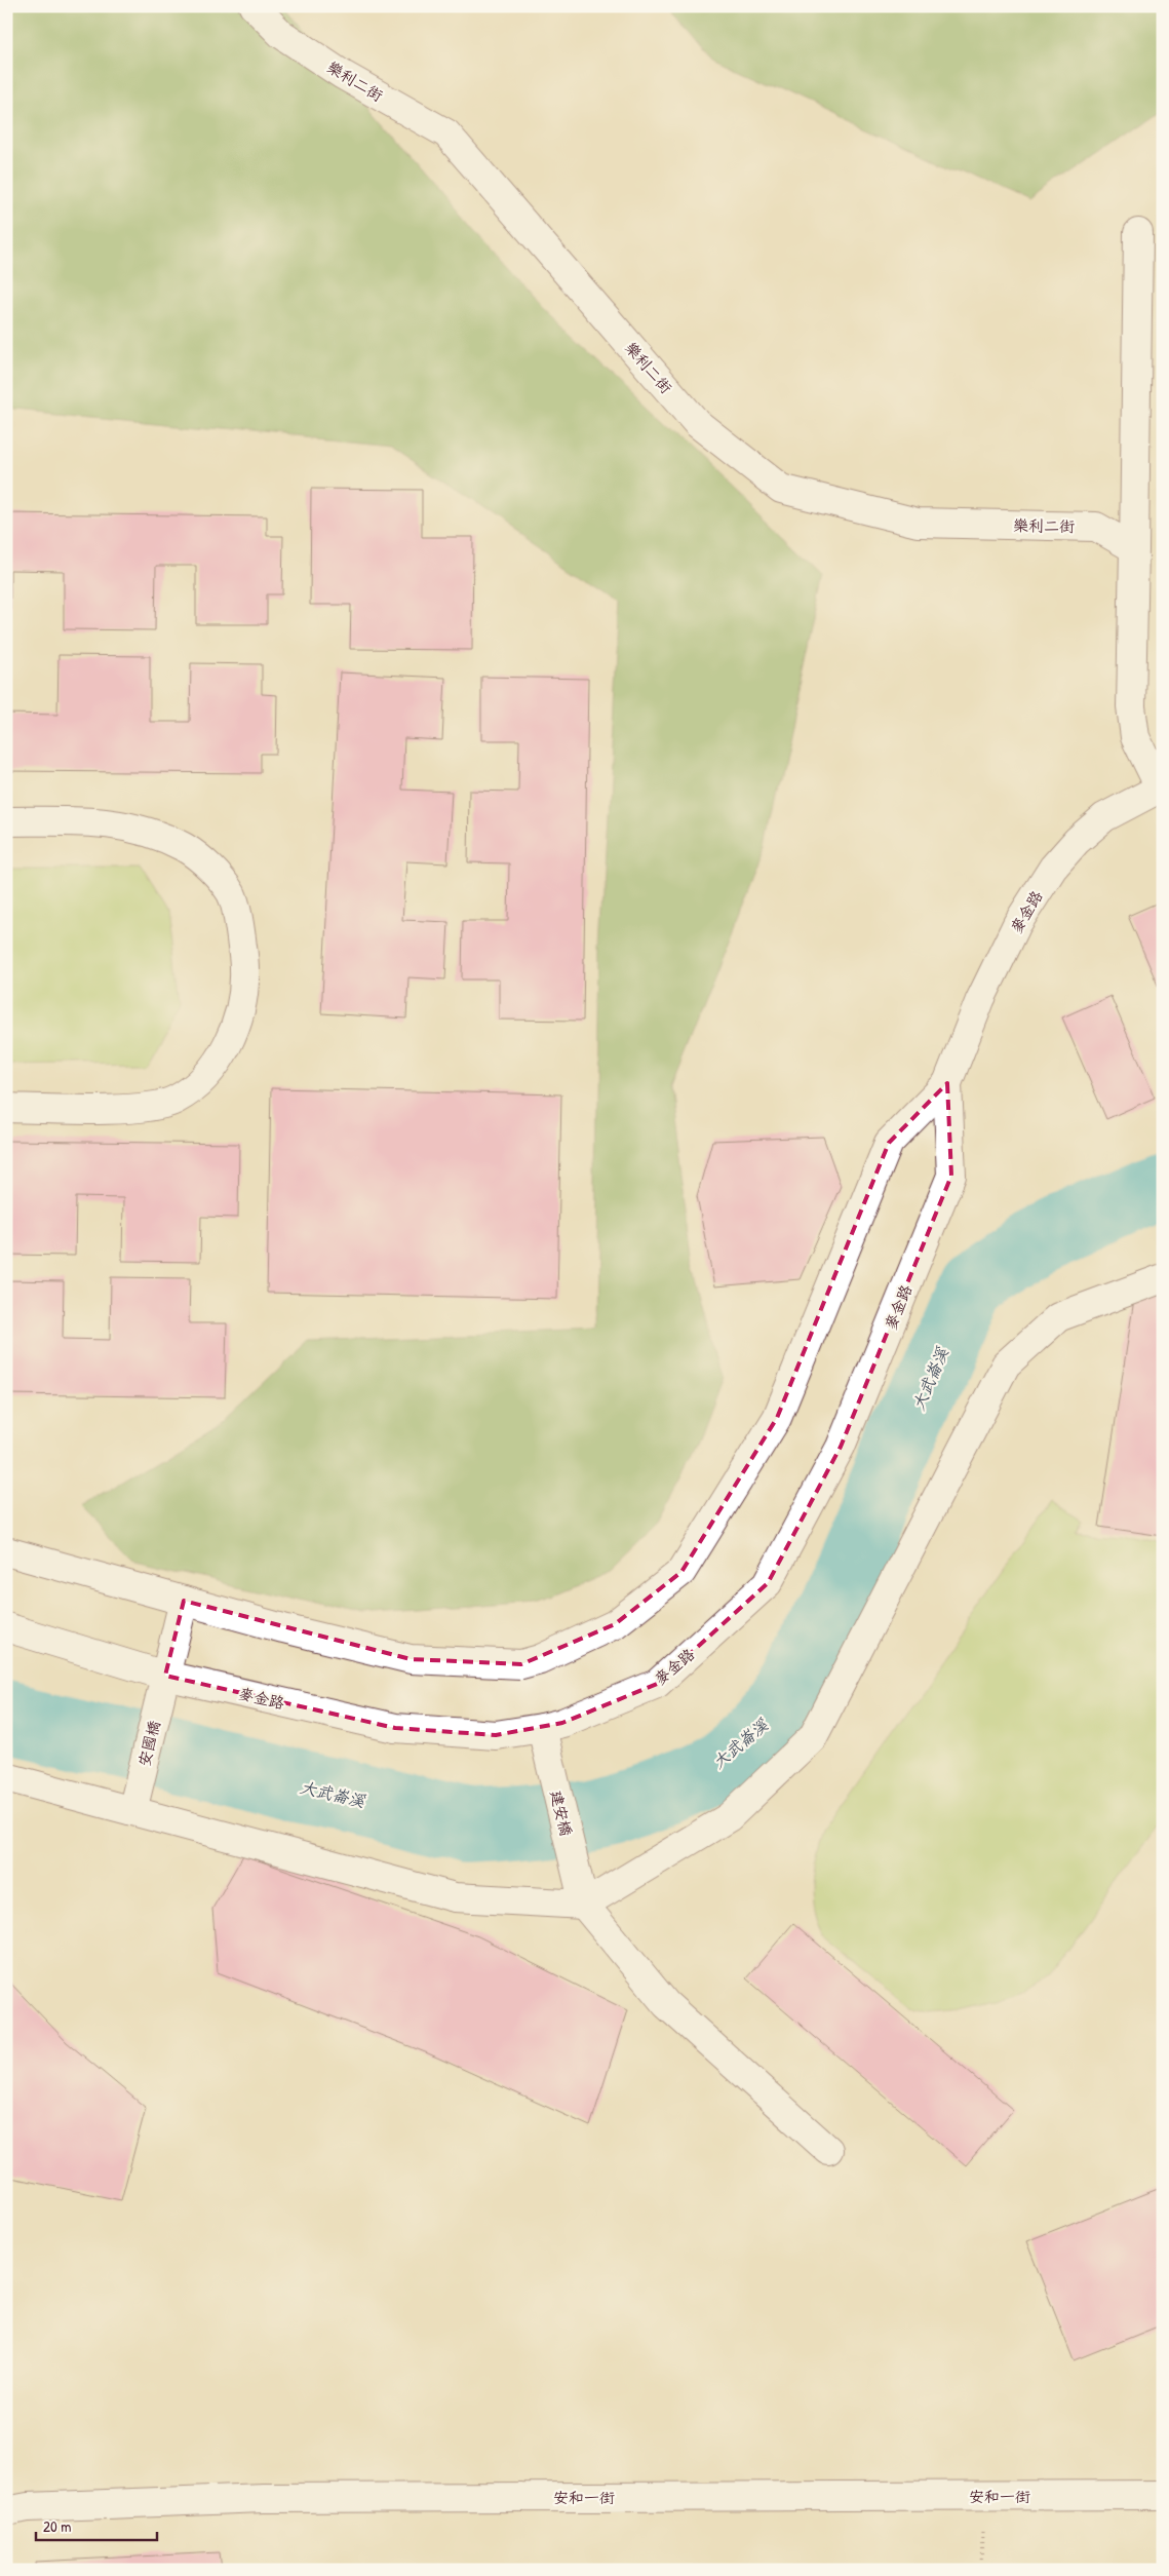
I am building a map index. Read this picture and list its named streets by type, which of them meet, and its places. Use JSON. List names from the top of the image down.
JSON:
{
  "streets": {
    "street": [
      "樂利二街",
      "麥金路",
      "安國橋",
      "建安橋",
      "安和一街"
    ]
  },
  "crossings": [
    ["麥金路", "安國橋"],
    ["麥金路", "建安橋"]
  ],
  "water": ["大武崙溪"],
  "scale_bar": "20 m"
}
